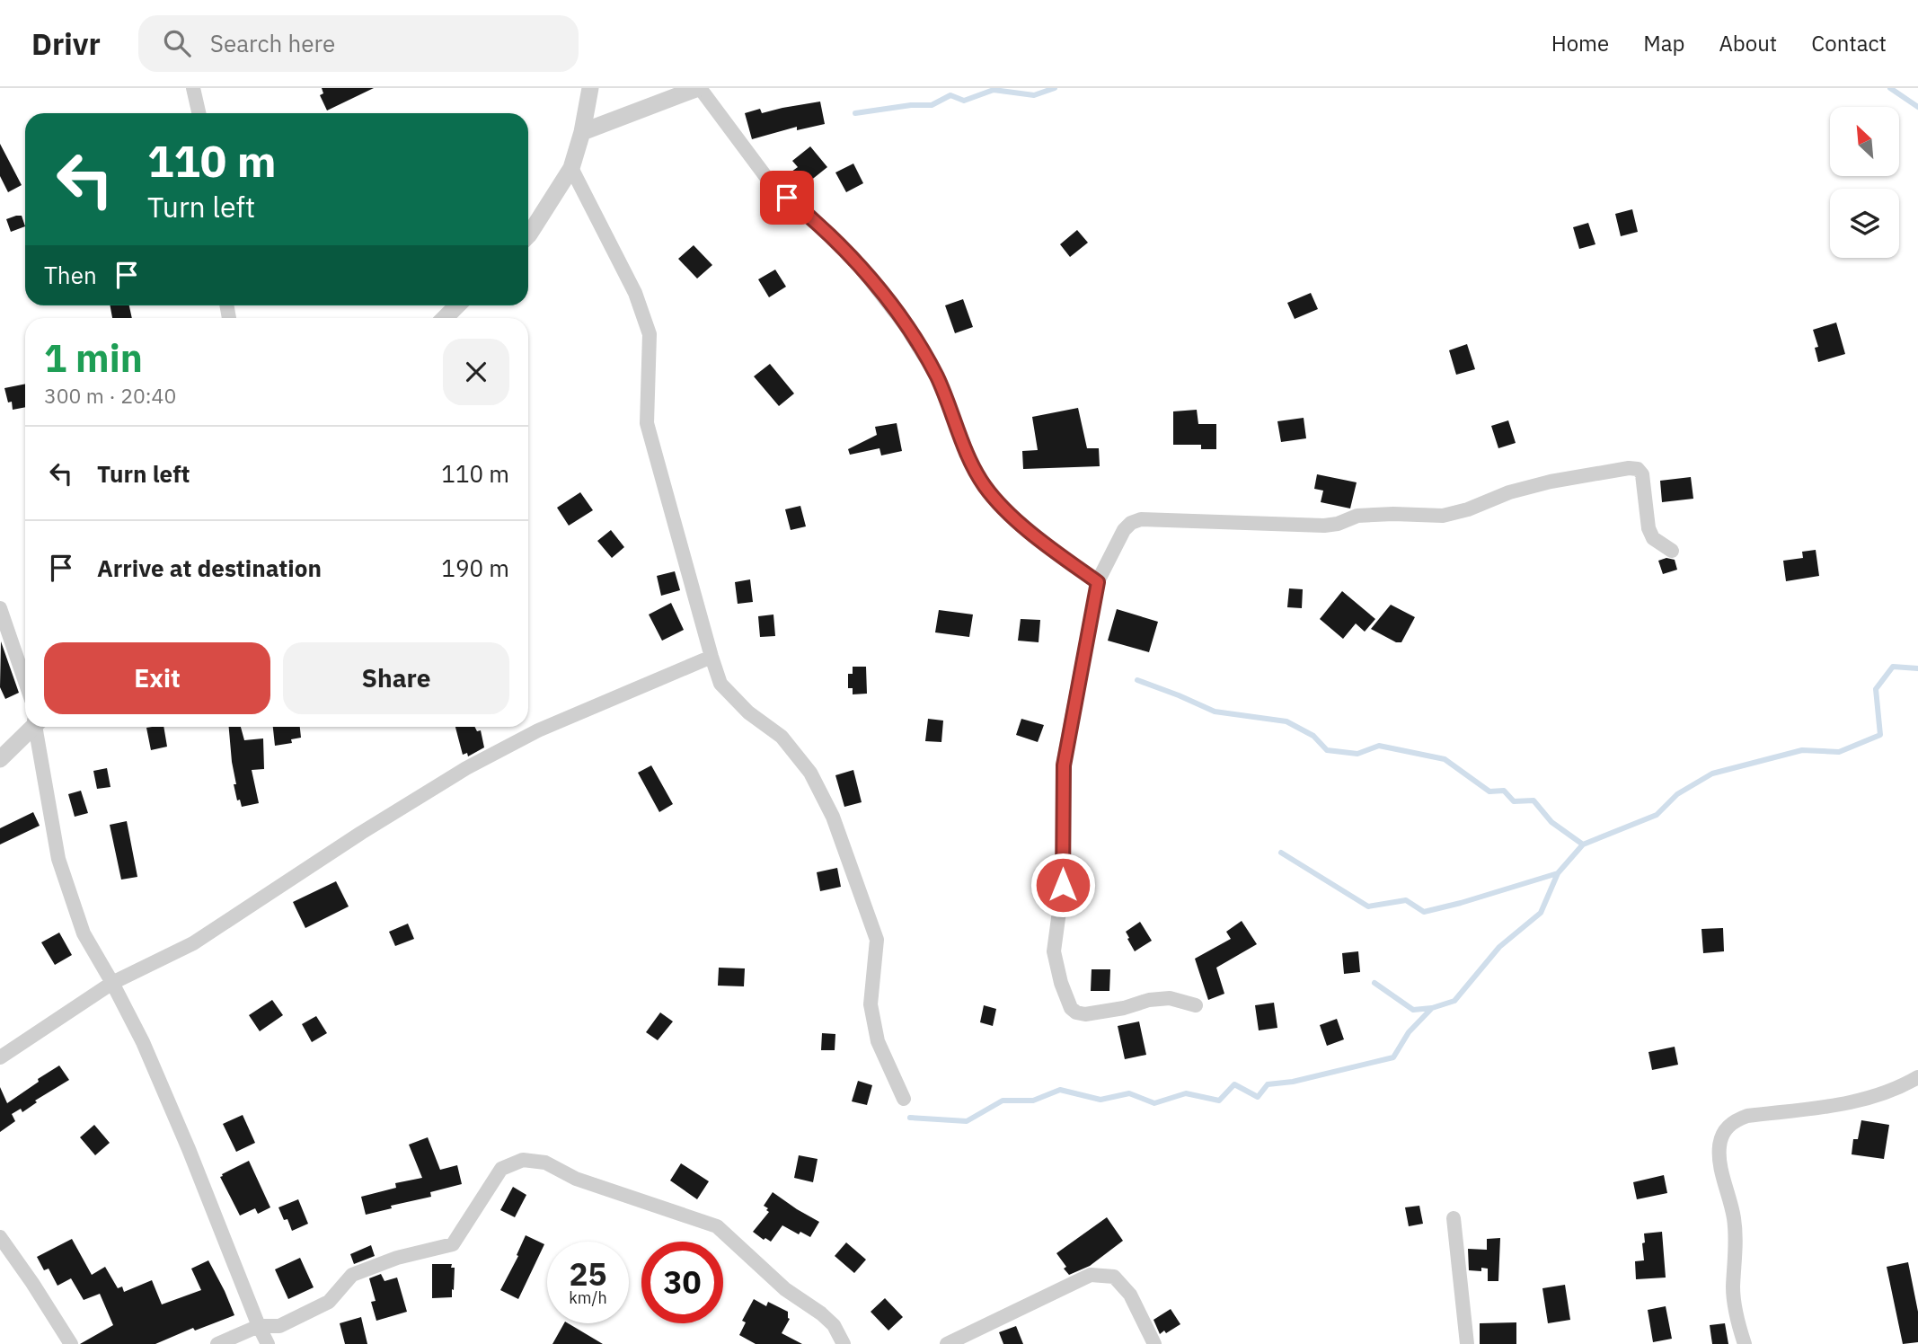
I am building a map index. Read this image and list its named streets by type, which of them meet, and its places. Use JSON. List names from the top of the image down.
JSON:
{
  "north": "top left",
  "page": {
    "header": "Drivr",
    "search": "Search here",
    "nav": [
      "Home",
      "Map",
      "About",
      "Contact"
    ],
    "turn": ["110 m", "Turn left"],
    "then": "Then",
    "heading": ["1 min", "300 m · 20:40"],
    "list": [
      {
        "name": "Turn left",
        "value": "110 m"
      },
      {
        "name": "Arrive at destination",
        "value": "190 m"
      }
    ],
    "buttons": ["Exit", "Share"],
    "speed": "25 km/h",
    "limit": "30"
  }
}
